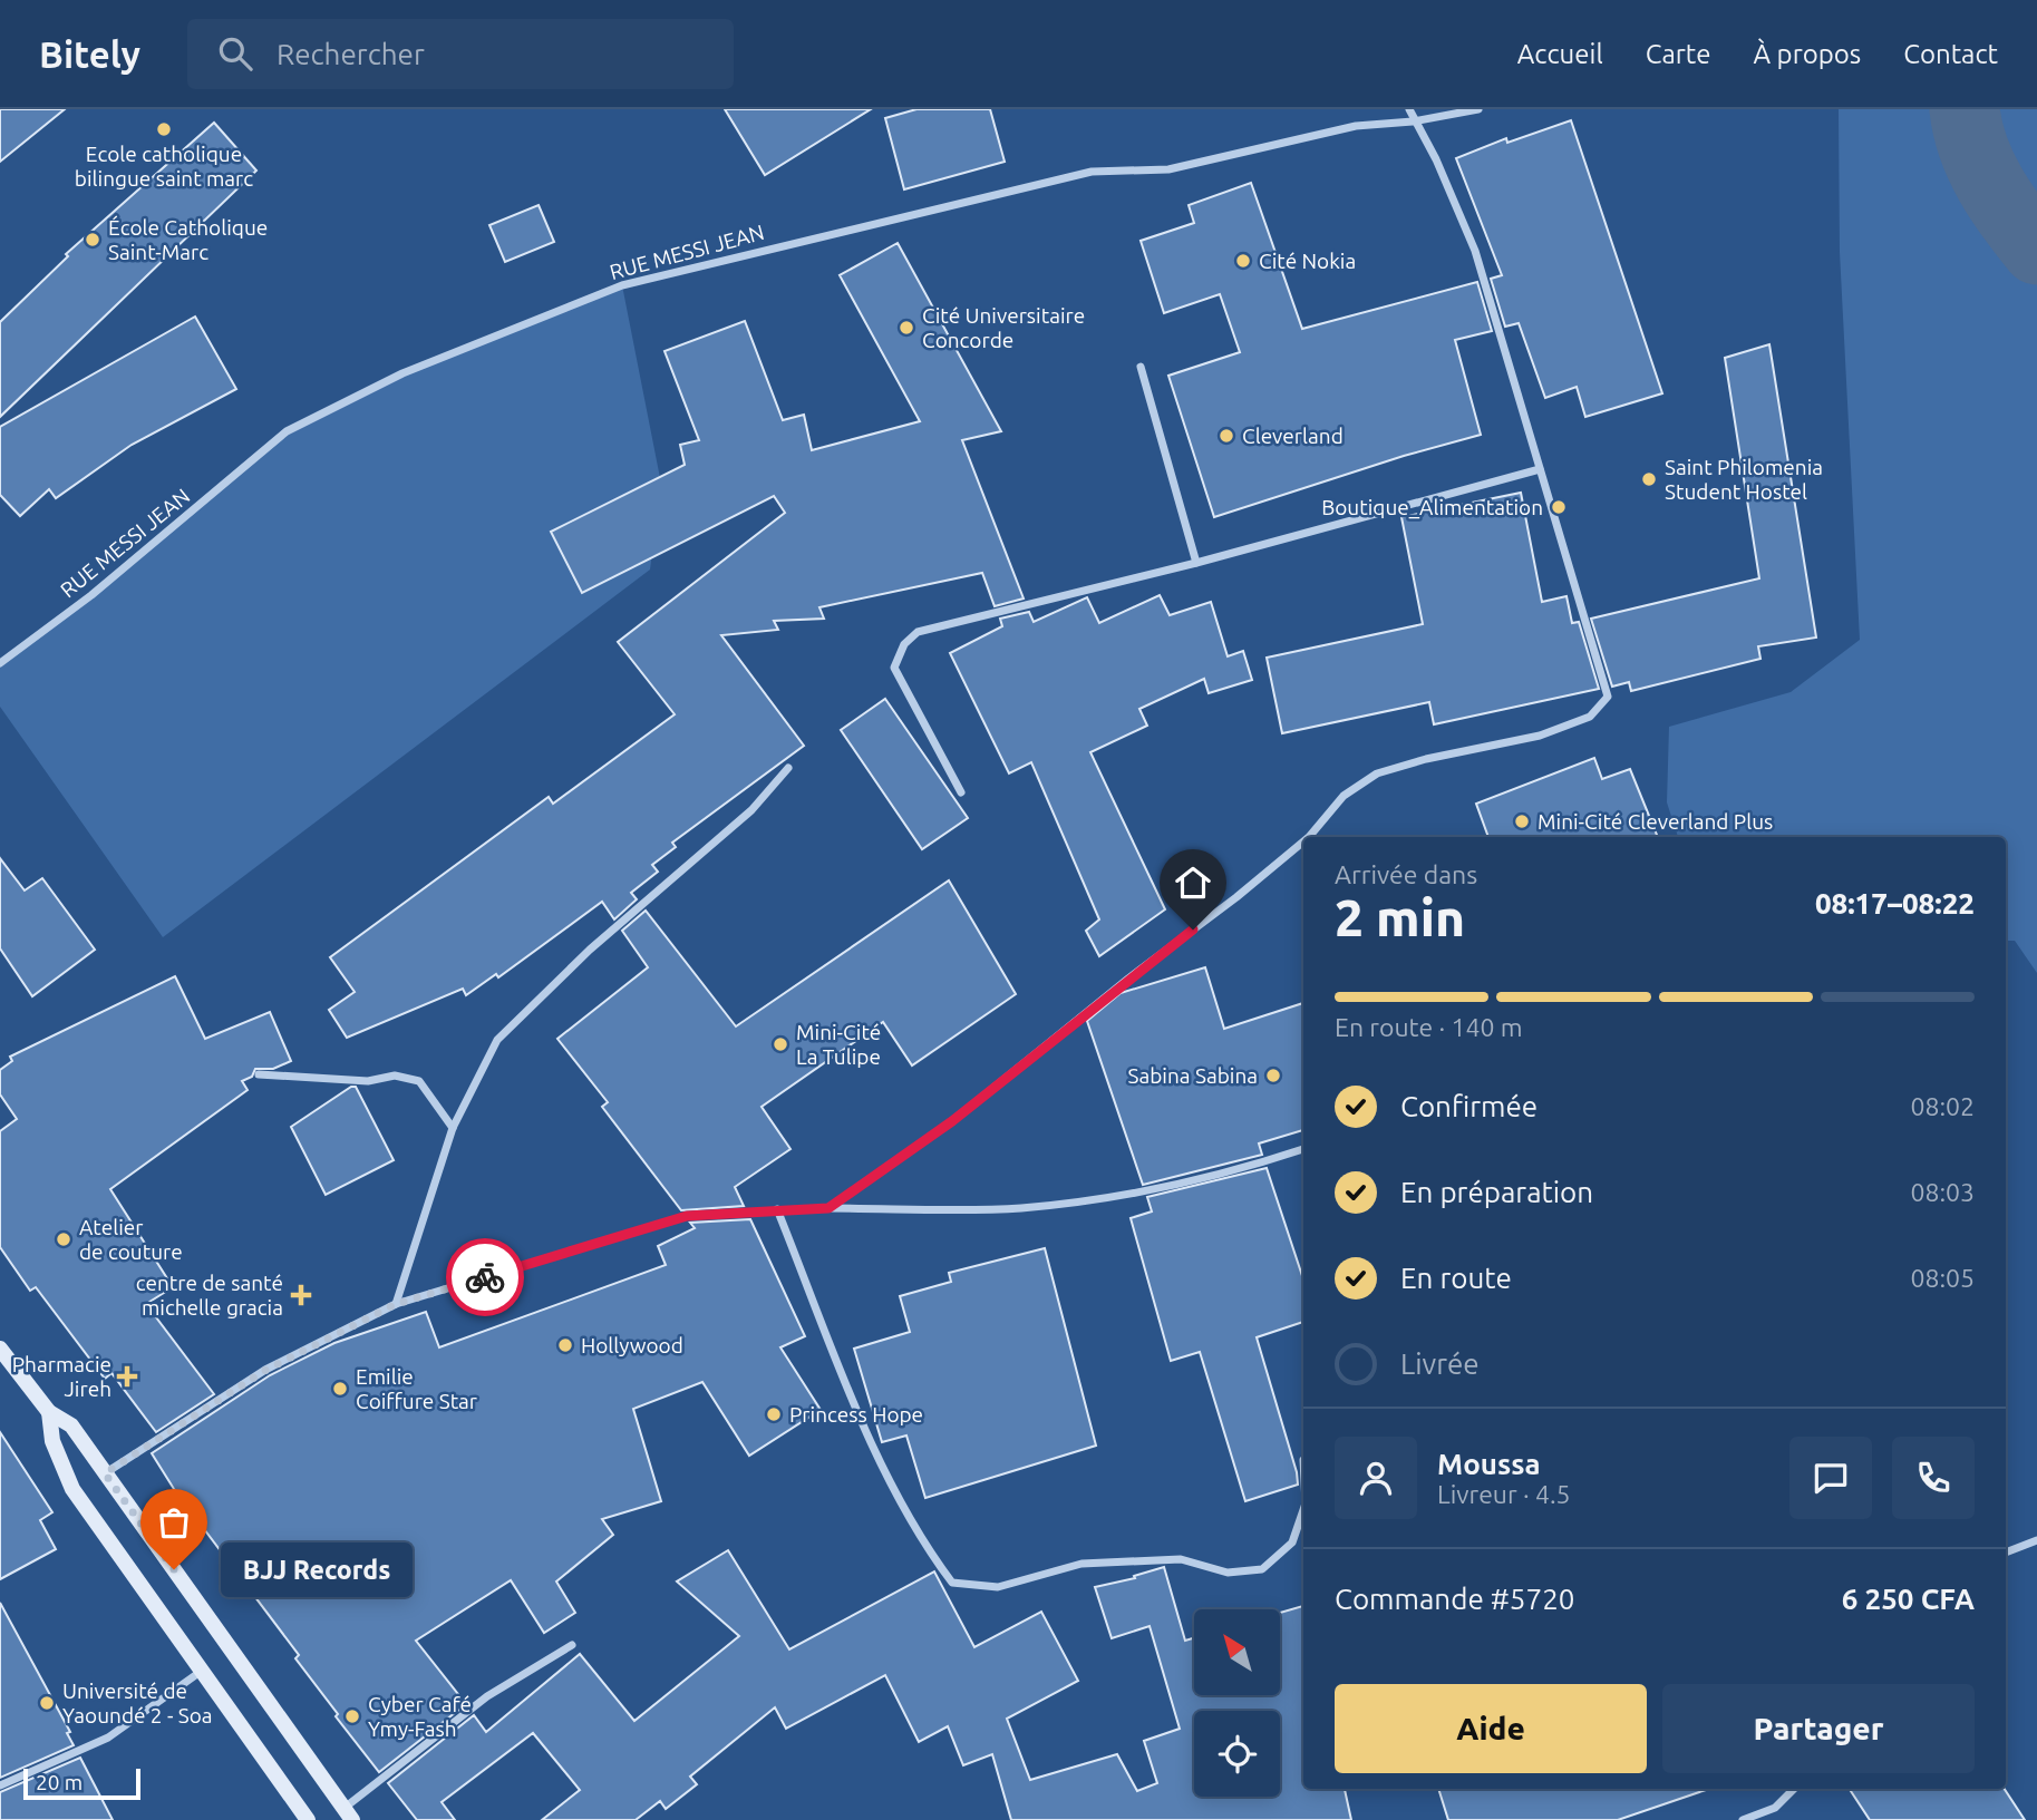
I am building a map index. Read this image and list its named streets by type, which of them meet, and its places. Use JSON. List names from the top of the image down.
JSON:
{
  "streets": {
    "street": ["RUE MESSI JEAN"]
  },
  "places": {
    "other": [
      "Ecole catholique bilingue saint marc",
      "École Catholique Saint-Marc",
      "Cité Nokia",
      "Cité Universitaire Concorde",
      "Cleverland",
      "Saint Philomenia Student Hostel",
      "Boutique_Alimentation",
      "Mini-Cité Cleverland Plus",
      "Mini-Cité La Tulipe",
      "Sabina Sabina",
      "Atelier de couture",
      "Hollywood",
      "Emilie Coiffure Star",
      "Princess Hope",
      "BJJ Records",
      "Université de Yaoundé 2 - Soa",
      "Cyber Café Ymy-Fash"
    ],
    "health": ["centre de santé michelle gracia", "Pharmacie Jireh"]
  },
  "scale_bar": "20 m",
  "north": "top left",
  "page": {
    "header": "Bitely",
    "search": "Rechercher",
    "nav": [
      "Accueil",
      "Carte",
      "À propos",
      "Contact"
    ],
    "heading": ["2 min", "Arrivée dans", "08:17–08:22"],
    "panel": [
      "Moussa",
      "Livreur · 4.5",
      "Commande #5720",
      "6 250 CFA"
    ],
    "bar": "En route · 140 m",
    "list": [
      ["Confirmée", "08:02"],
      ["En préparation", "08:03"],
      ["En route", "08:05"],
      "Livrée"
    ],
    "bubble": "BJJ Records",
    "buttons": ["Aide", "Partager"],
    "scale": "20 m"
  }
}
